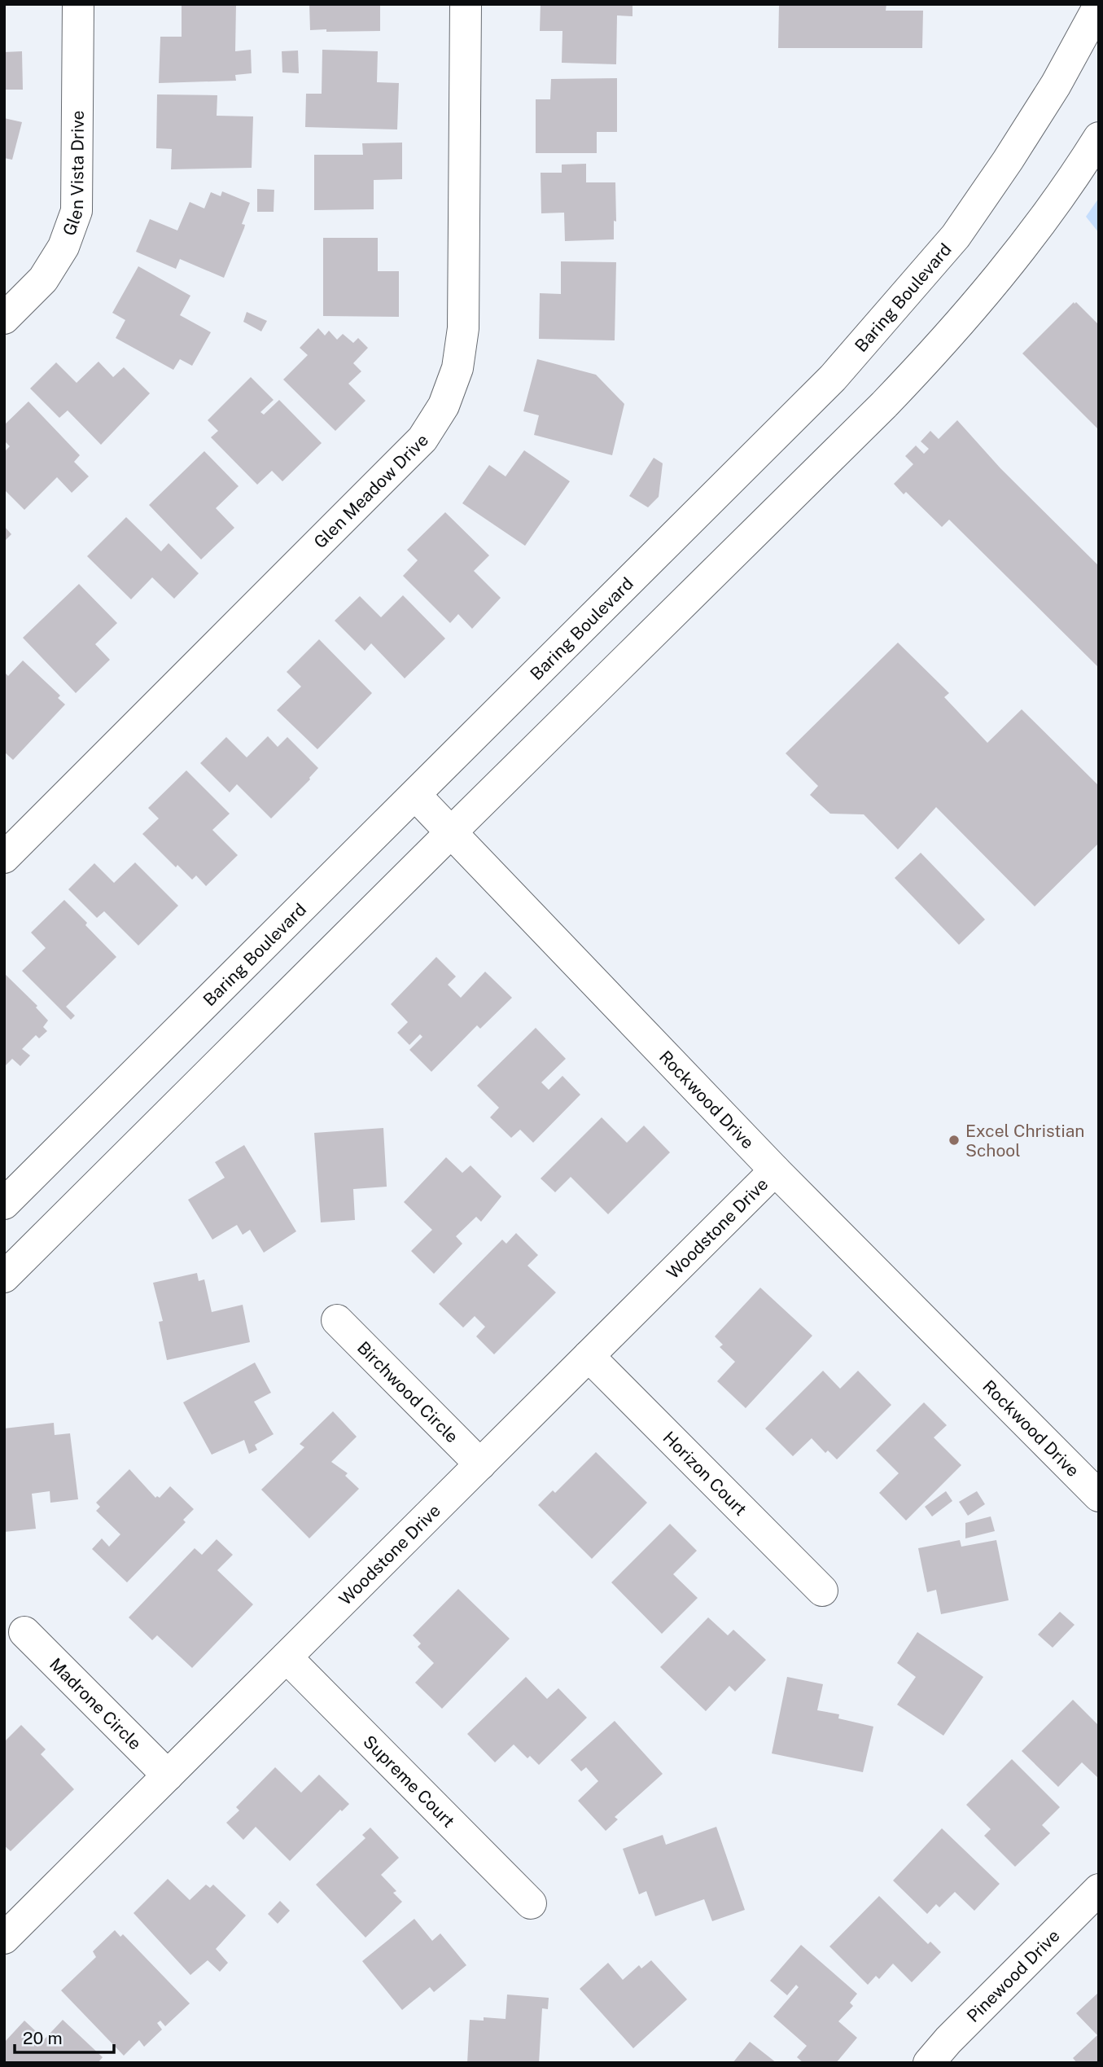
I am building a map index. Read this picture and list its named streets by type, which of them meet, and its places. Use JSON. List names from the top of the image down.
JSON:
{
  "streets": {
    "street": [
      "Glen Vista Drive",
      "Baring Boulevard",
      "Glen Meadow Drive",
      "Rockwood Drive",
      "Woodstone Drive",
      "Birchwood Circle",
      "Horizon Court",
      "Madrone Circle",
      "Supreme Court",
      "Pinewood Drive"
    ]
  },
  "crossings": [
    ["Baring Boulevard", "Rockwood Drive"],
    ["Rockwood Drive", "Woodstone Drive"],
    ["Woodstone Drive", "Birchwood Circle"],
    ["Woodstone Drive", "Horizon Court"],
    ["Woodstone Drive", "Madrone Circle"],
    ["Woodstone Drive", "Supreme Court"]
  ],
  "places": ["Excel Christian School"],
  "scale_bar": "20 m"
}
